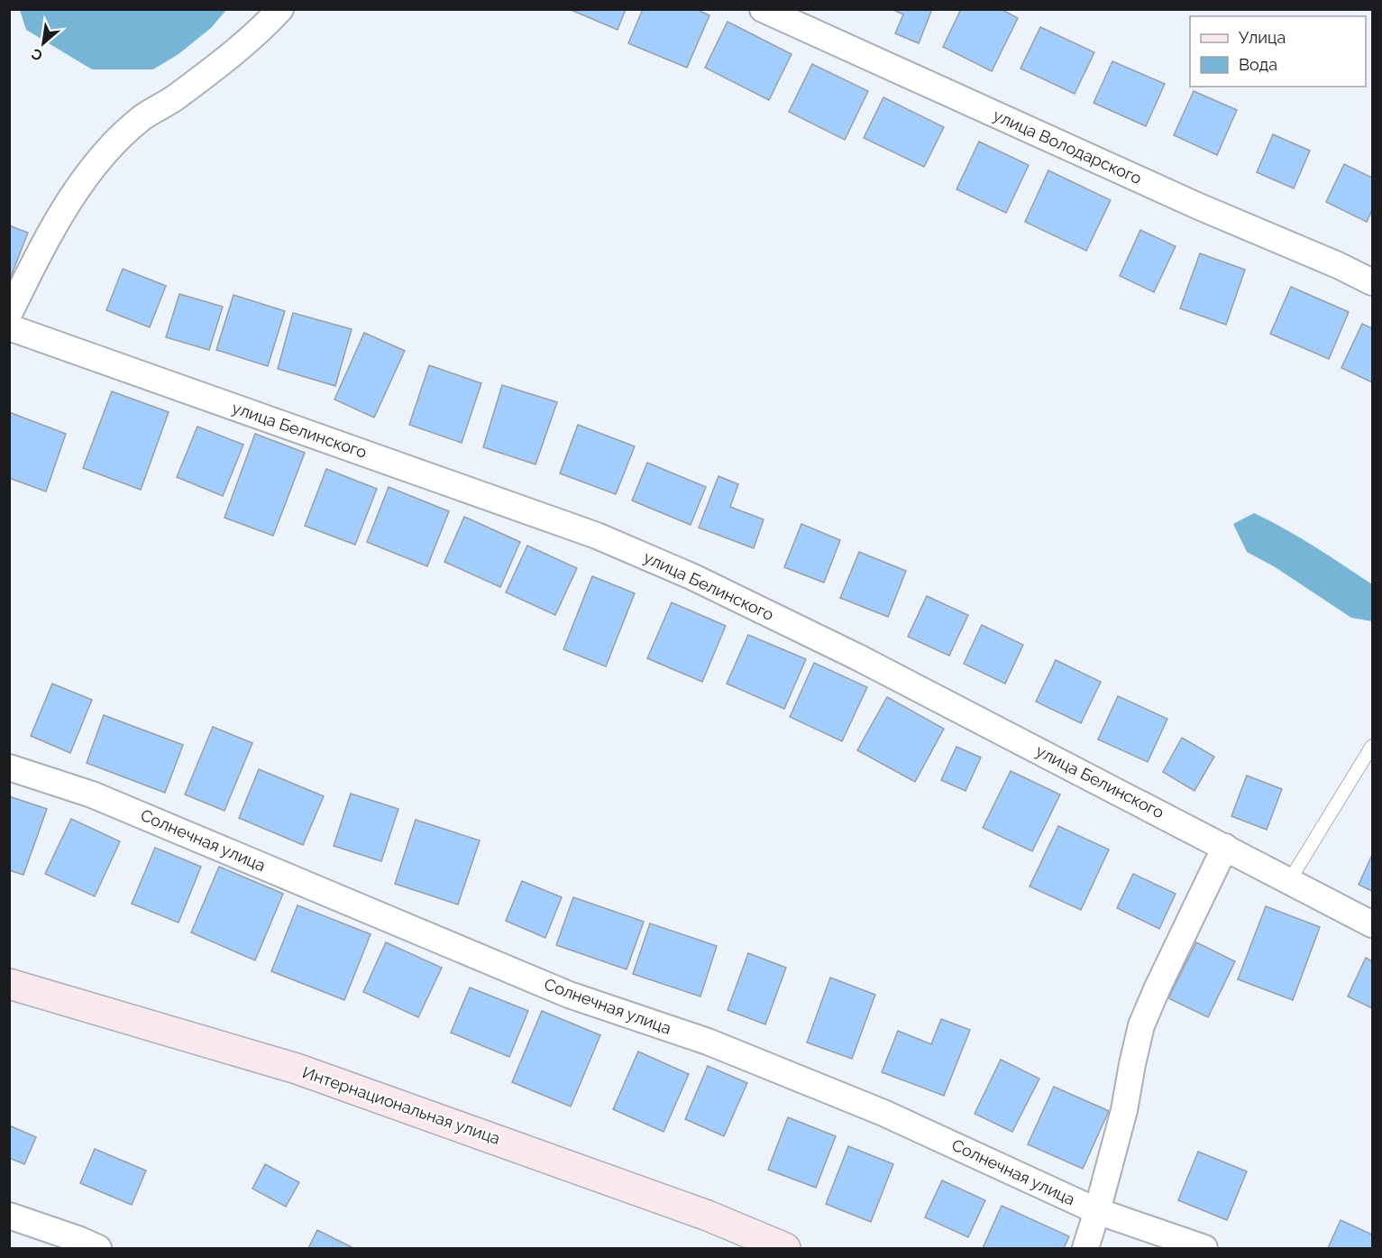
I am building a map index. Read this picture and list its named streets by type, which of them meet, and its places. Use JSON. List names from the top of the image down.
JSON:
{
  "streets": {
    "main road": ["Интернациональная улица"],
    "street": ["улица Володарского", "улица Белинского", "Солнечная улица"]
  },
  "legend": ["Улица", "Вода"],
  "north": "bottom left"
}
